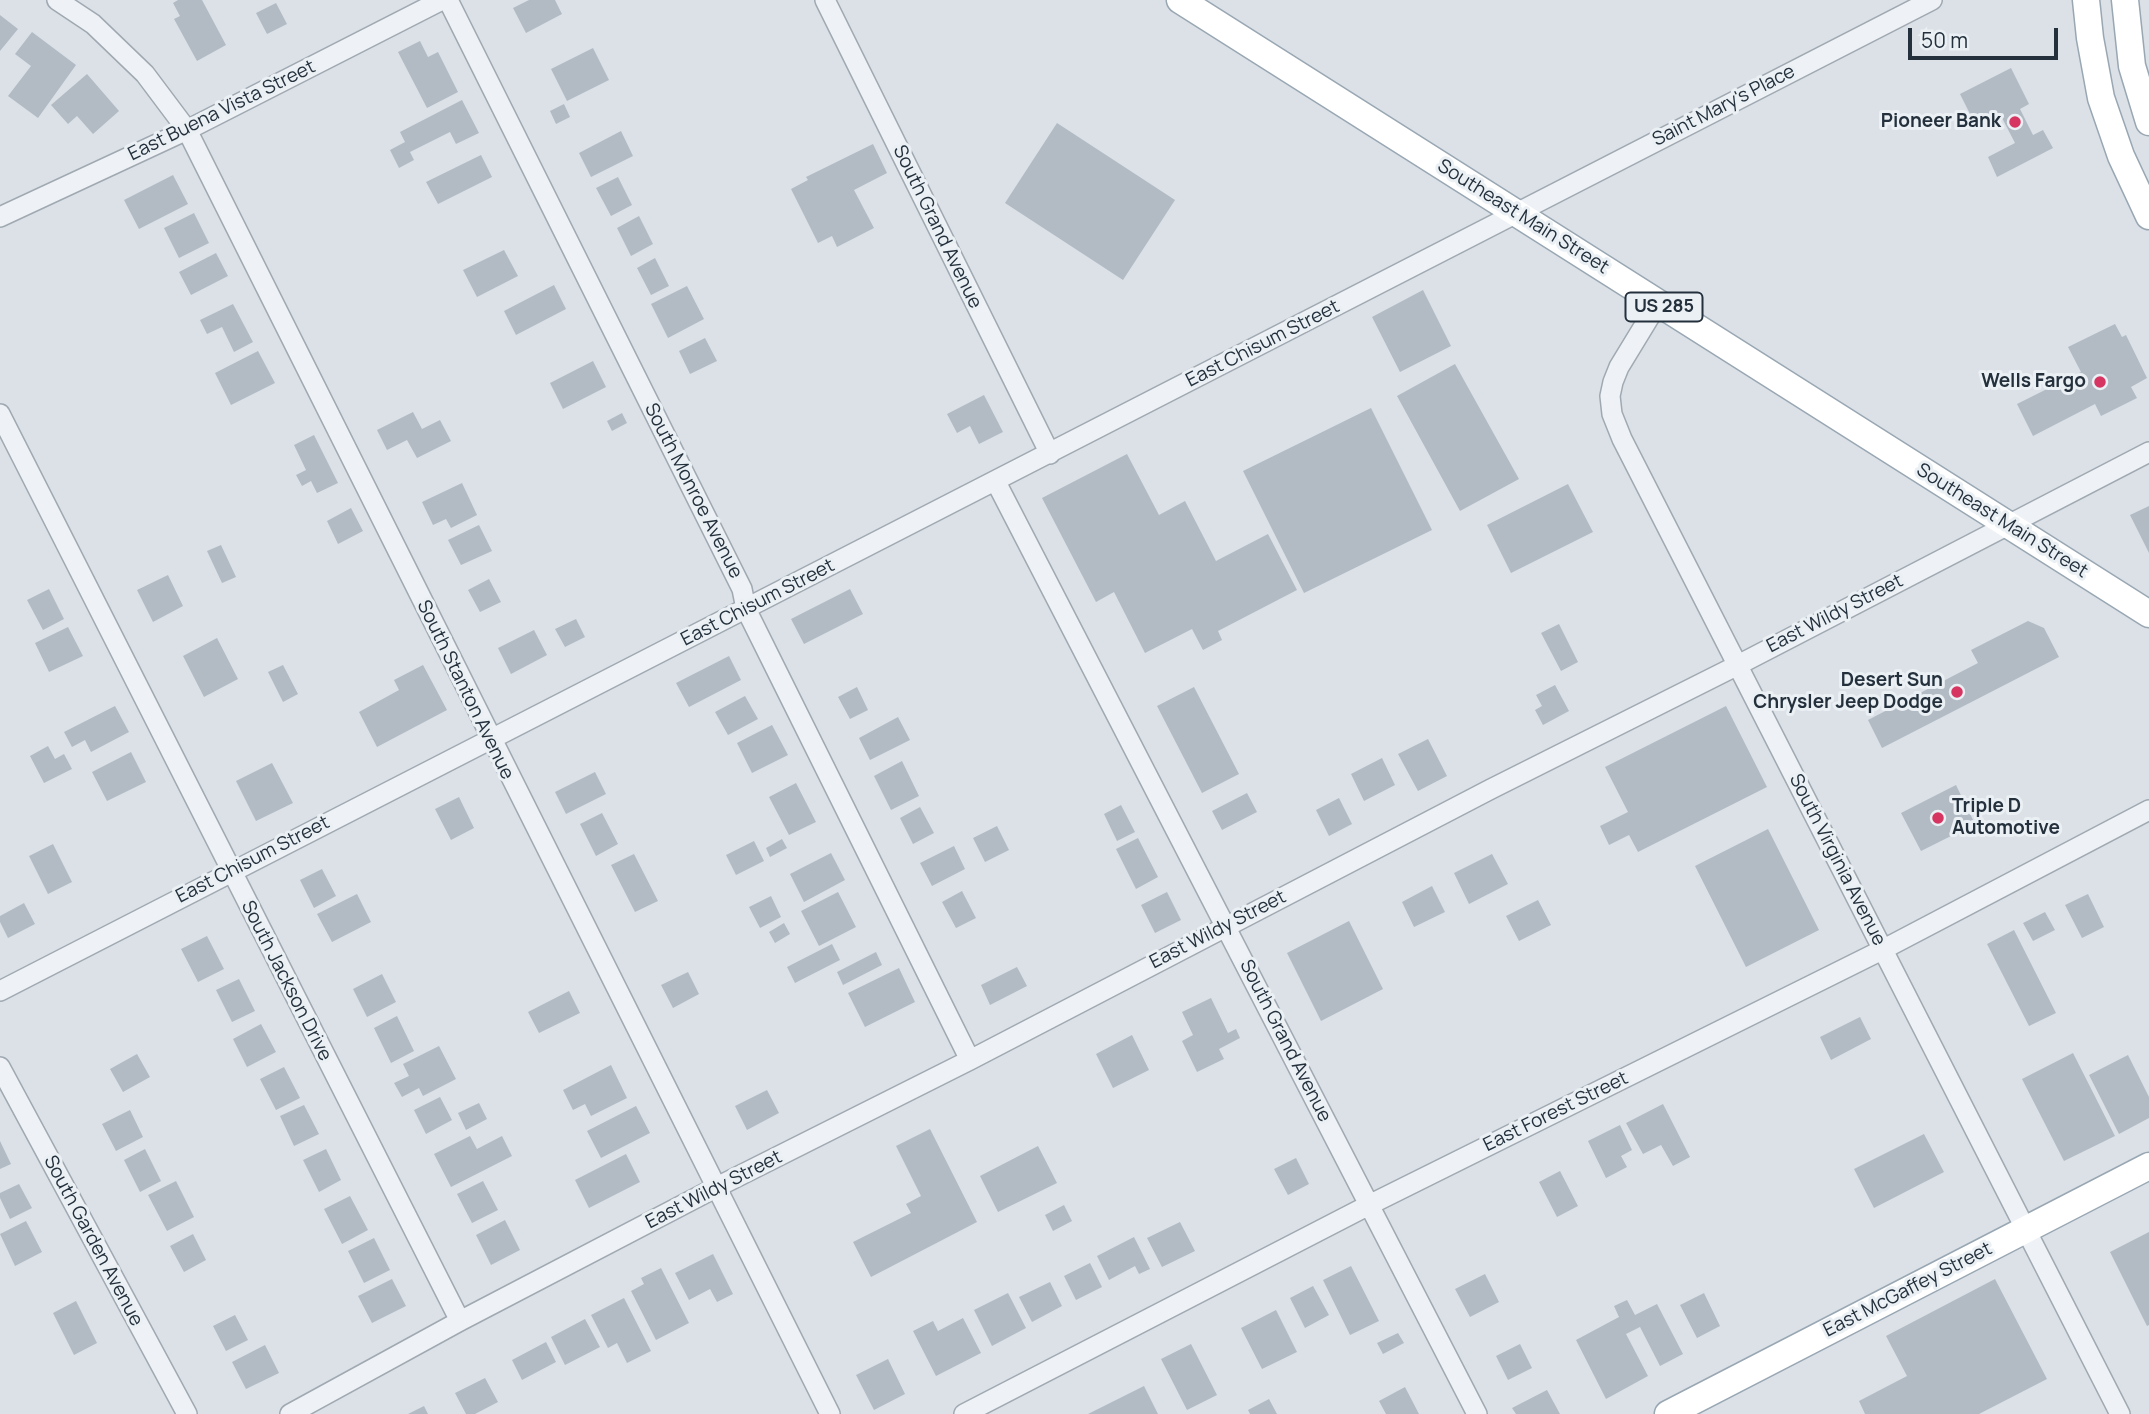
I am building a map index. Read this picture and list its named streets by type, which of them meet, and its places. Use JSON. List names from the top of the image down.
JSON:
{
  "streets": {
    "main road": ["Southeast Main Street", "US 285", "East McGaffey Street"],
    "street": [
      "Saint Mary's Place",
      "East Buena Vista Street",
      "South Grand Avenue",
      "East Chisum Street",
      "South Monroe Avenue",
      "East Wildy Street",
      "South Stanton Avenue",
      "South Virginia Avenue",
      "South Jackson Drive",
      "East Forest Street",
      "South Garden Avenue"
    ]
  },
  "crossings": [
    ["Saint Mary's Place", "Southeast Main Street"],
    ["Saint Mary's Place", "East Chisum Street"],
    ["East Buena Vista Street", "South Stanton Avenue"],
    ["Southeast Main Street", "East Chisum Street"],
    ["Southeast Main Street", "East Wildy Street"],
    ["Southeast Main Street", "South Virginia Avenue"],
    ["South Grand Avenue", "East Chisum Street"],
    ["South Grand Avenue", "East Wildy Street"],
    ["South Grand Avenue", "East Forest Street"],
    ["East Chisum Street", "South Monroe Avenue"],
    ["East Chisum Street", "South Stanton Avenue"],
    ["East Chisum Street", "South Jackson Drive"],
    ["South Monroe Avenue", "East Wildy Street"],
    ["East Wildy Street", "South Stanton Avenue"],
    ["East Wildy Street", "South Virginia Avenue"],
    ["East Wildy Street", "South Jackson Drive"],
    ["South Virginia Avenue", "East Forest Street"],
    ["South Virginia Avenue", "East McGaffey Street"]
  ],
  "places": [
    "Pioneer Bank",
    "Wells Fargo",
    "Desert Sun Chrysler Jeep Dodge",
    "Triple D Automotive"
  ],
  "scale_bar": "50 m"
}
